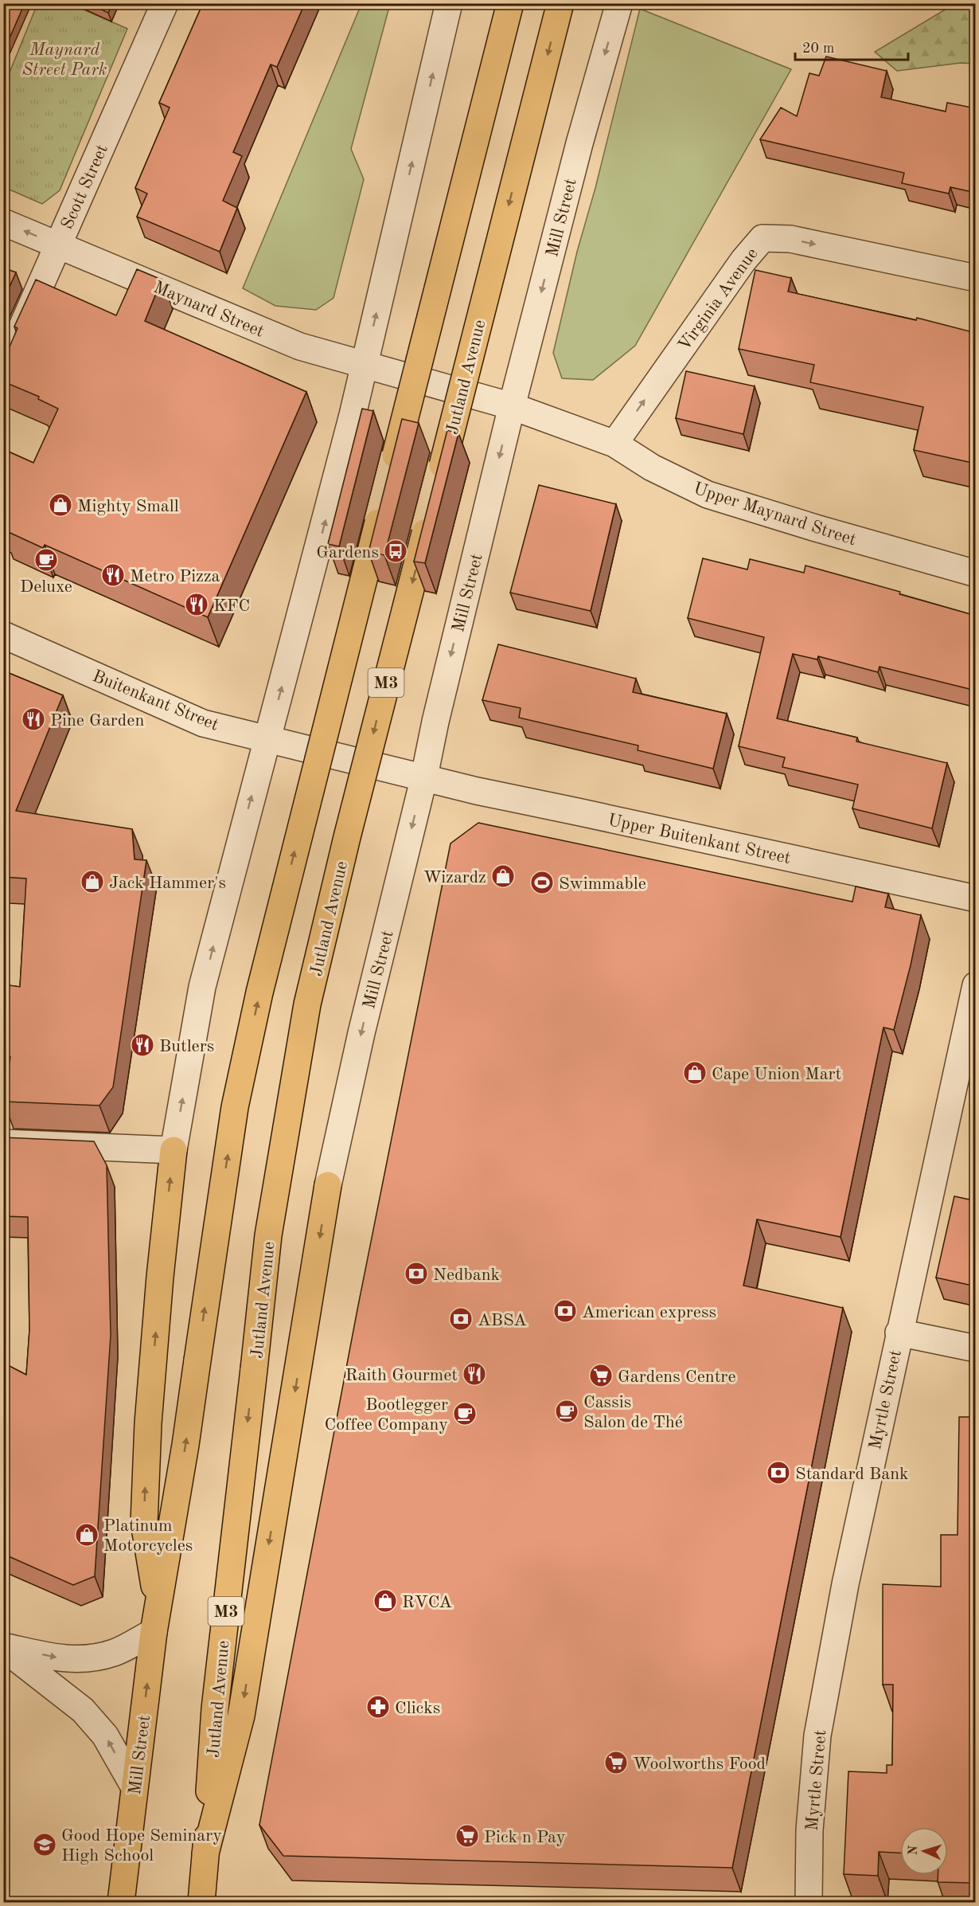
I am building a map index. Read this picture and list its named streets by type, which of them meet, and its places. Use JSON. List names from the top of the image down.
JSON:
{
  "streets": {
    "main road": ["Mill Street", "Jutland Avenue", "M3"],
    "street": [
      "Scott Street",
      "Virginia Avenue",
      "Maynard Street",
      "Upper Maynard Street",
      "Buitenkant Street",
      "Upper Buitenkant Street",
      "Myrtle Street"
    ]
  },
  "crossings": [
    ["Scott Street", "Maynard Street"],
    ["Mill Street", "Upper Maynard Street"],
    ["Mill Street", "M3"],
    ["Mill Street", "Buitenkant Street"],
    ["Mill Street", "Upper Buitenkant Street"],
    ["Virginia Avenue", "Upper Maynard Street"],
    ["Maynard Street", "Upper Maynard Street"],
    ["Jutland Avenue", "M3"],
    ["Buitenkant Street", "Upper Buitenkant Street"]
  ],
  "one_way": ["Virginia Avenue"],
  "parks": ["Maynard Street Park"],
  "places": {
    "shop": [
      "Mighty Small",
      "Wizardz",
      "Jack Hammer's",
      "Cape Union Mart",
      "Platinum Motorcycles",
      "RVCA"
    ],
    "bus stop": ["Gardens"],
    "cafe": ["Deluxe", "Cassis Salon de Thé", "Bootlegger Coffee Company"],
    "restaurant": [
      "Metro Pizza",
      "KFC",
      "Pine Garden",
      "Butlers",
      "Raith Gourmet"
    ],
    "sports": ["Swimmable"],
    "bank": [
      "Nedbank",
      "American express",
      "ABSA",
      "Standard Bank"
    ],
    "supermarket": ["Gardens Centre", "Woolworths Food", "Pick n Pay"],
    "pharmacy": ["Clicks"],
    "school or university": ["Good Hope Seminary High School"]
  },
  "scale_bar": "20 m",
  "north": "left"
}
